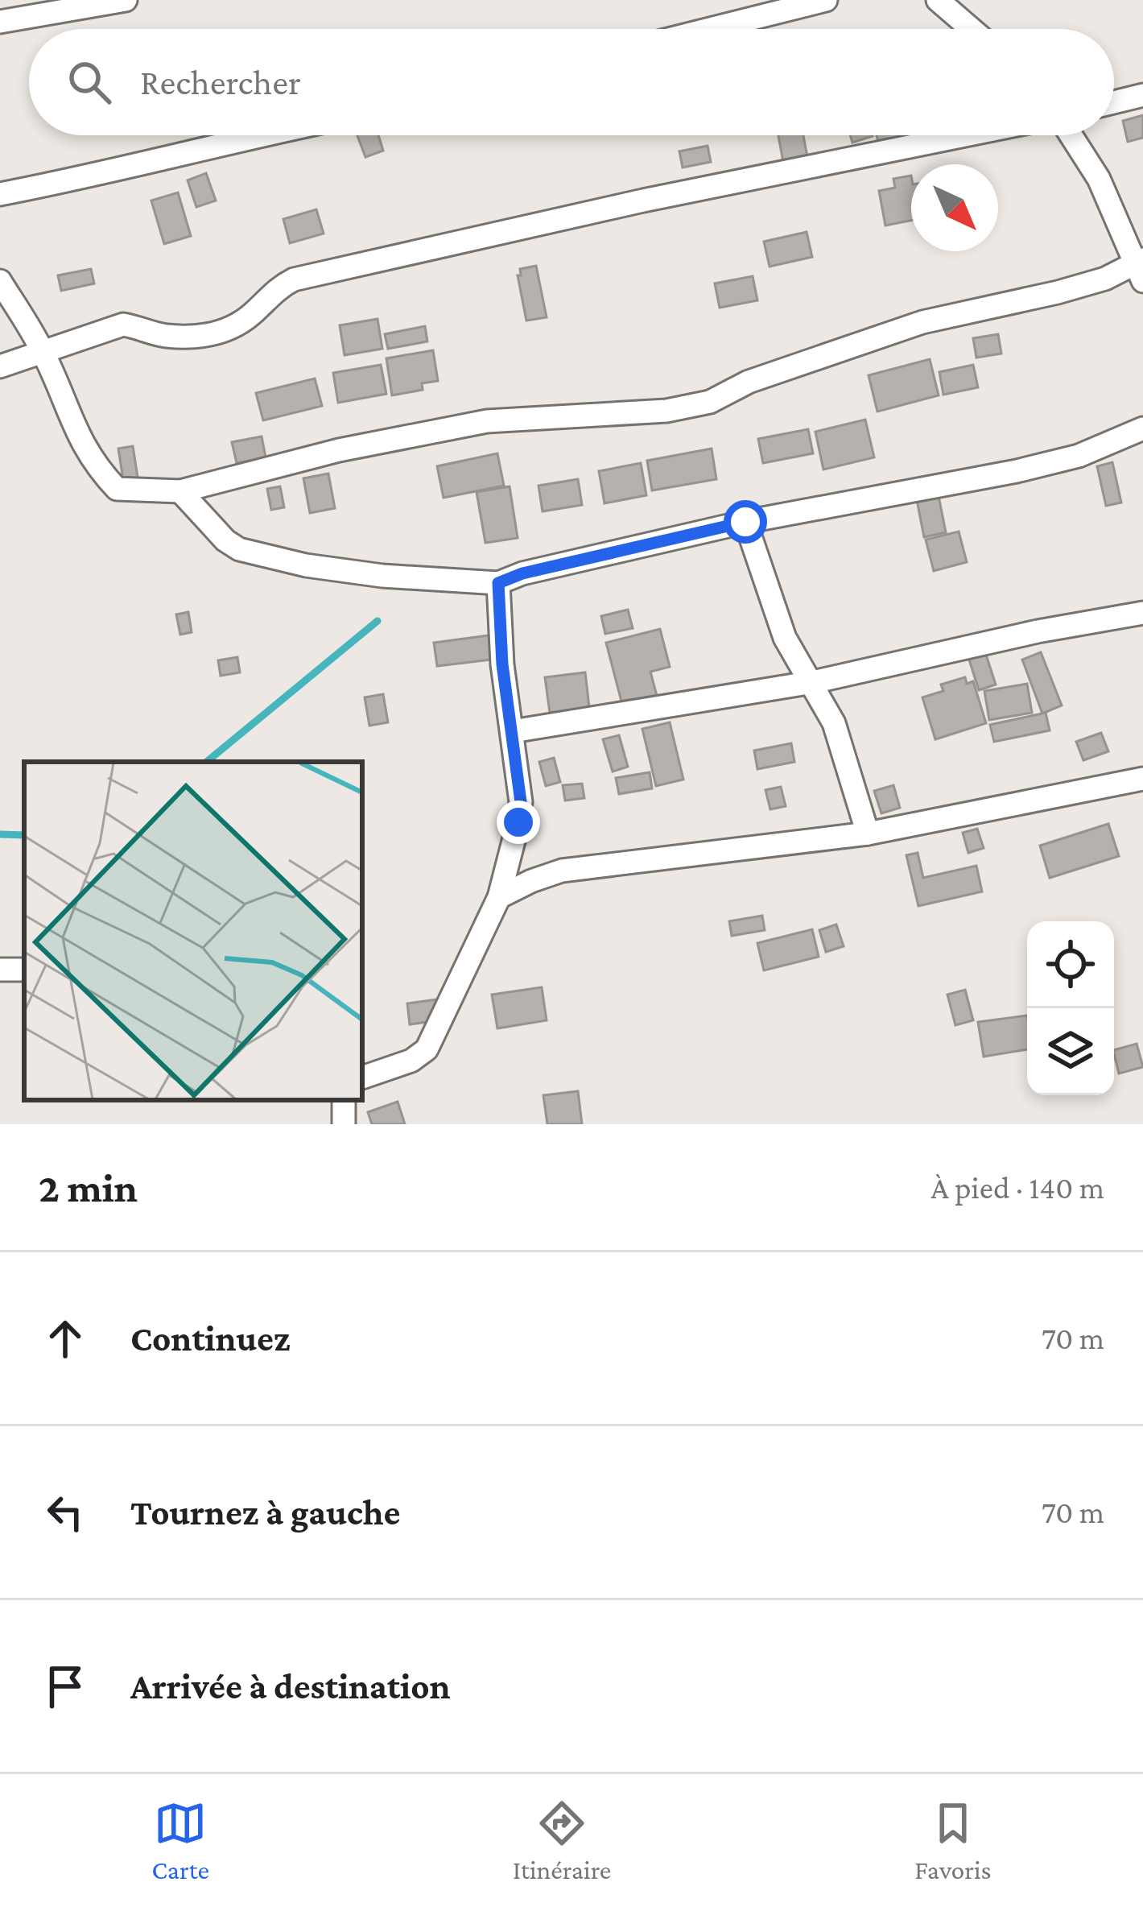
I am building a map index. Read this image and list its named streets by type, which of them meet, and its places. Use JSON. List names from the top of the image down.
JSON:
{
  "north": "bottom right",
  "page": {
    "search": "Rechercher",
    "heading": ["2 min", "À pied · 140 m"],
    "list": [
      ["Continuez", "70 m"],
      ["Tournez à gauche", "70 m"],
      "Arrivée à destination"
    ],
    "nav": ["Carte", "Itinéraire", "Favoris"]
  }
}
